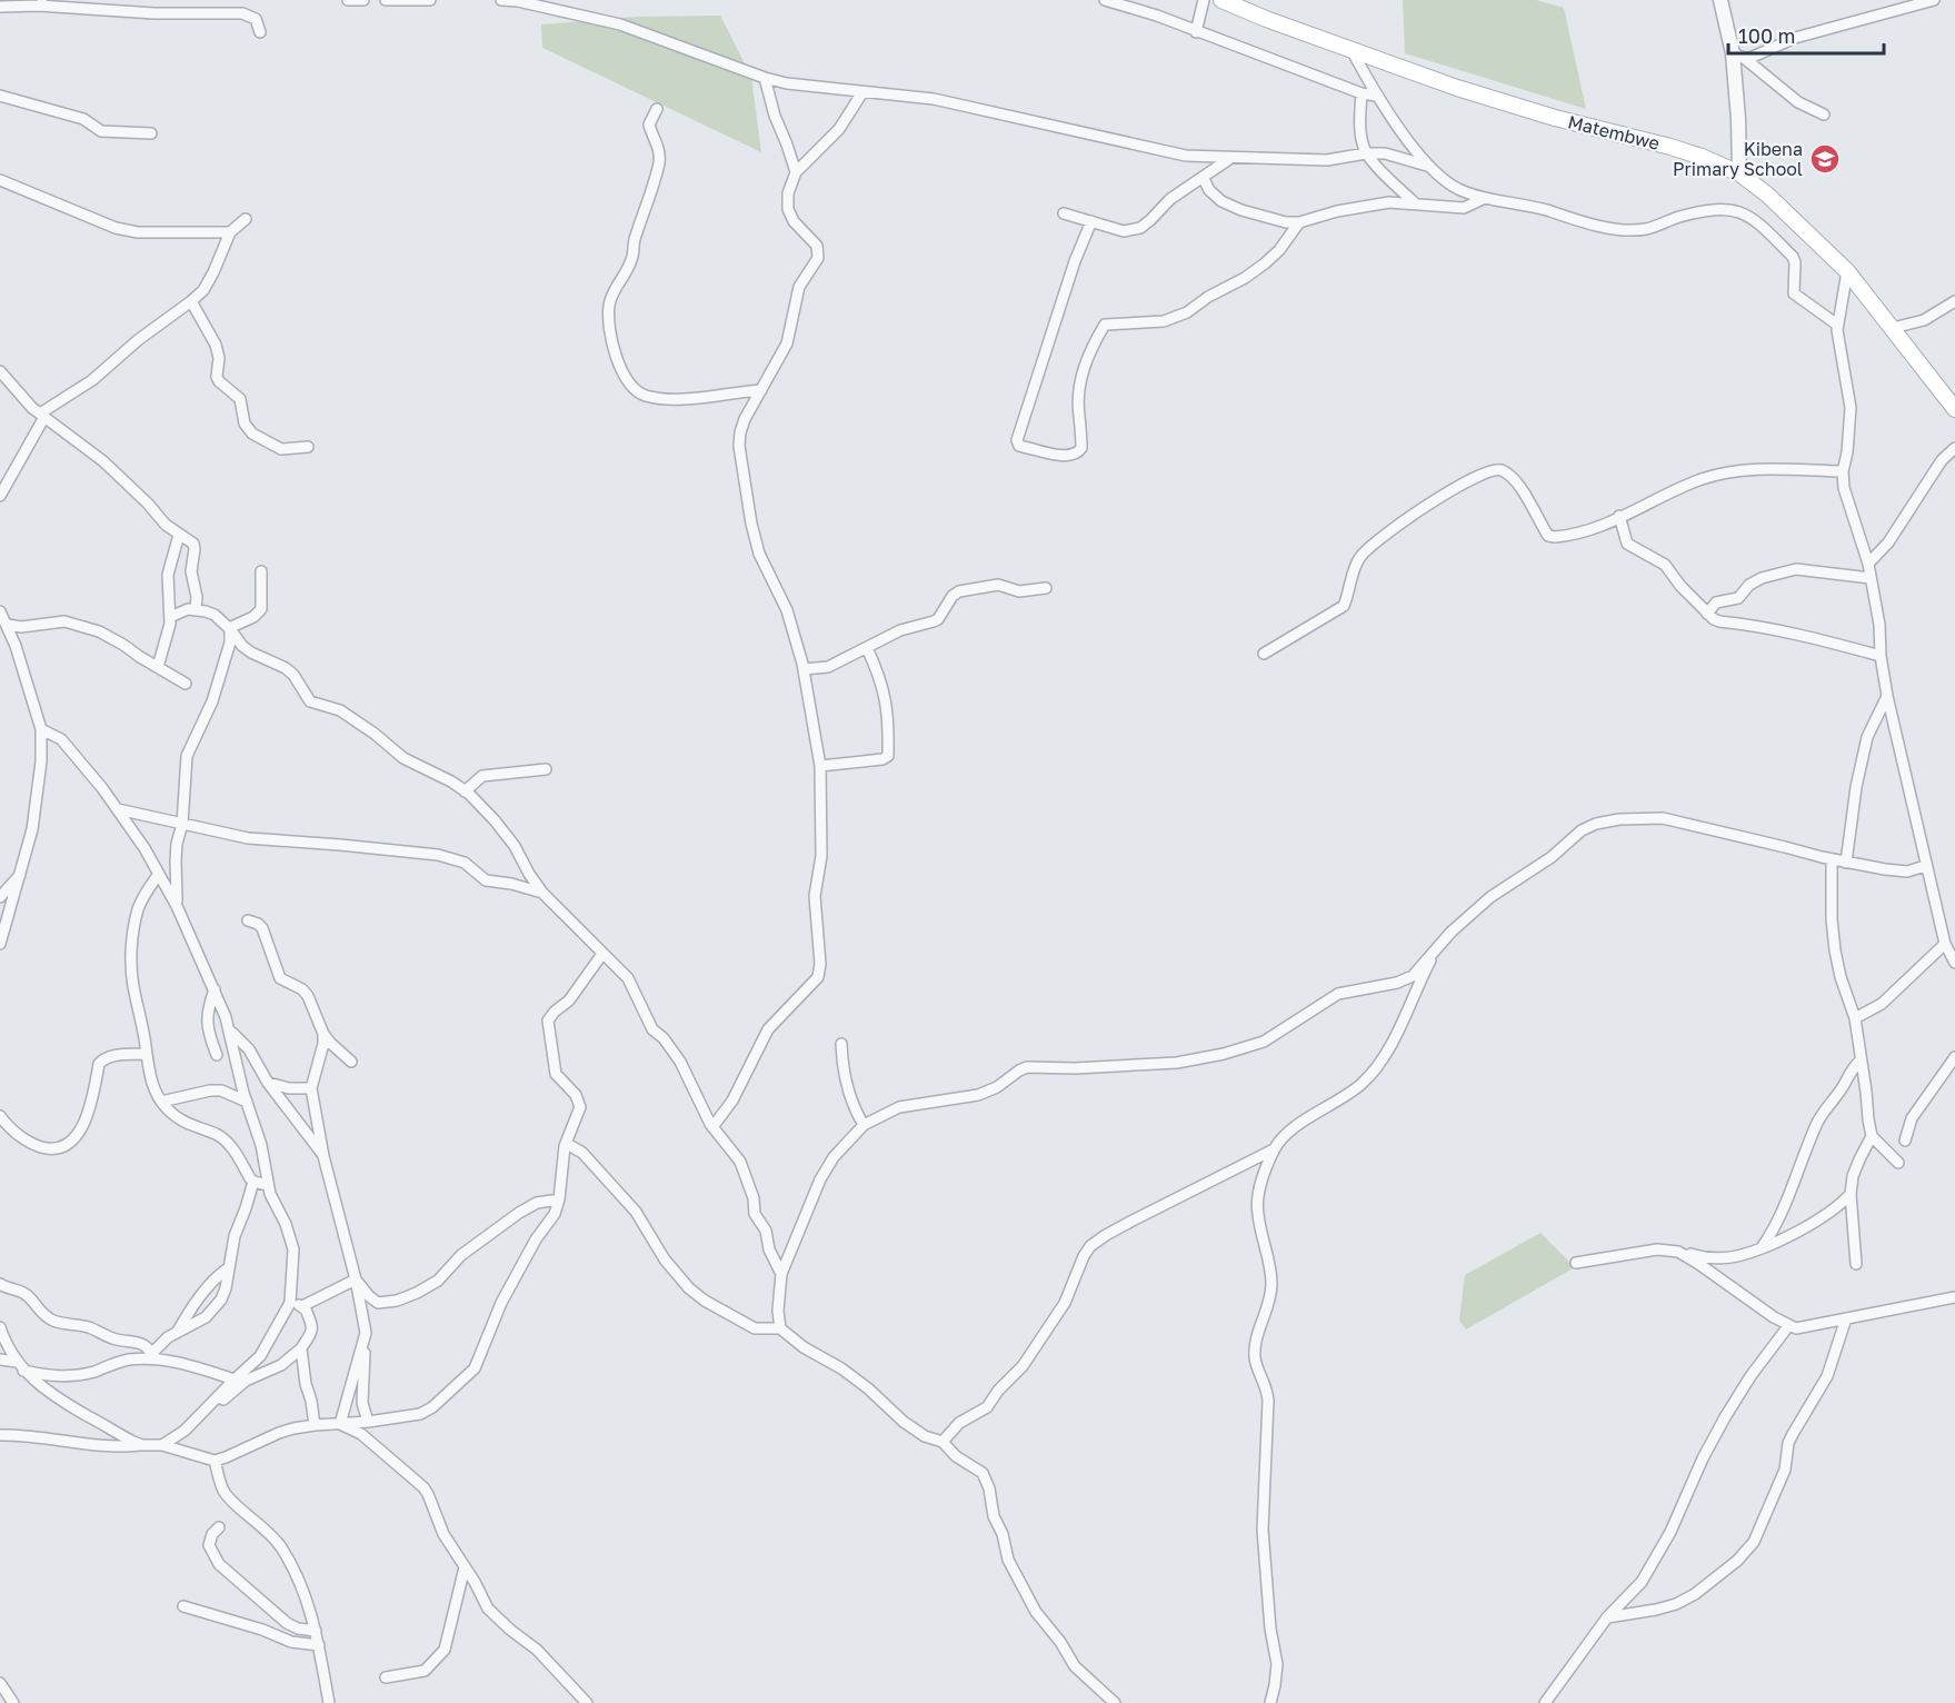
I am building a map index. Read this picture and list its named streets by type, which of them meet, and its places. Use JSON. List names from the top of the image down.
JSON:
{
  "streets": {
    "main road": ["Matembwe"]
  },
  "places": {
    "school or university": ["Kibena Primary School"]
  },
  "scale_bar": "100 m"
}
